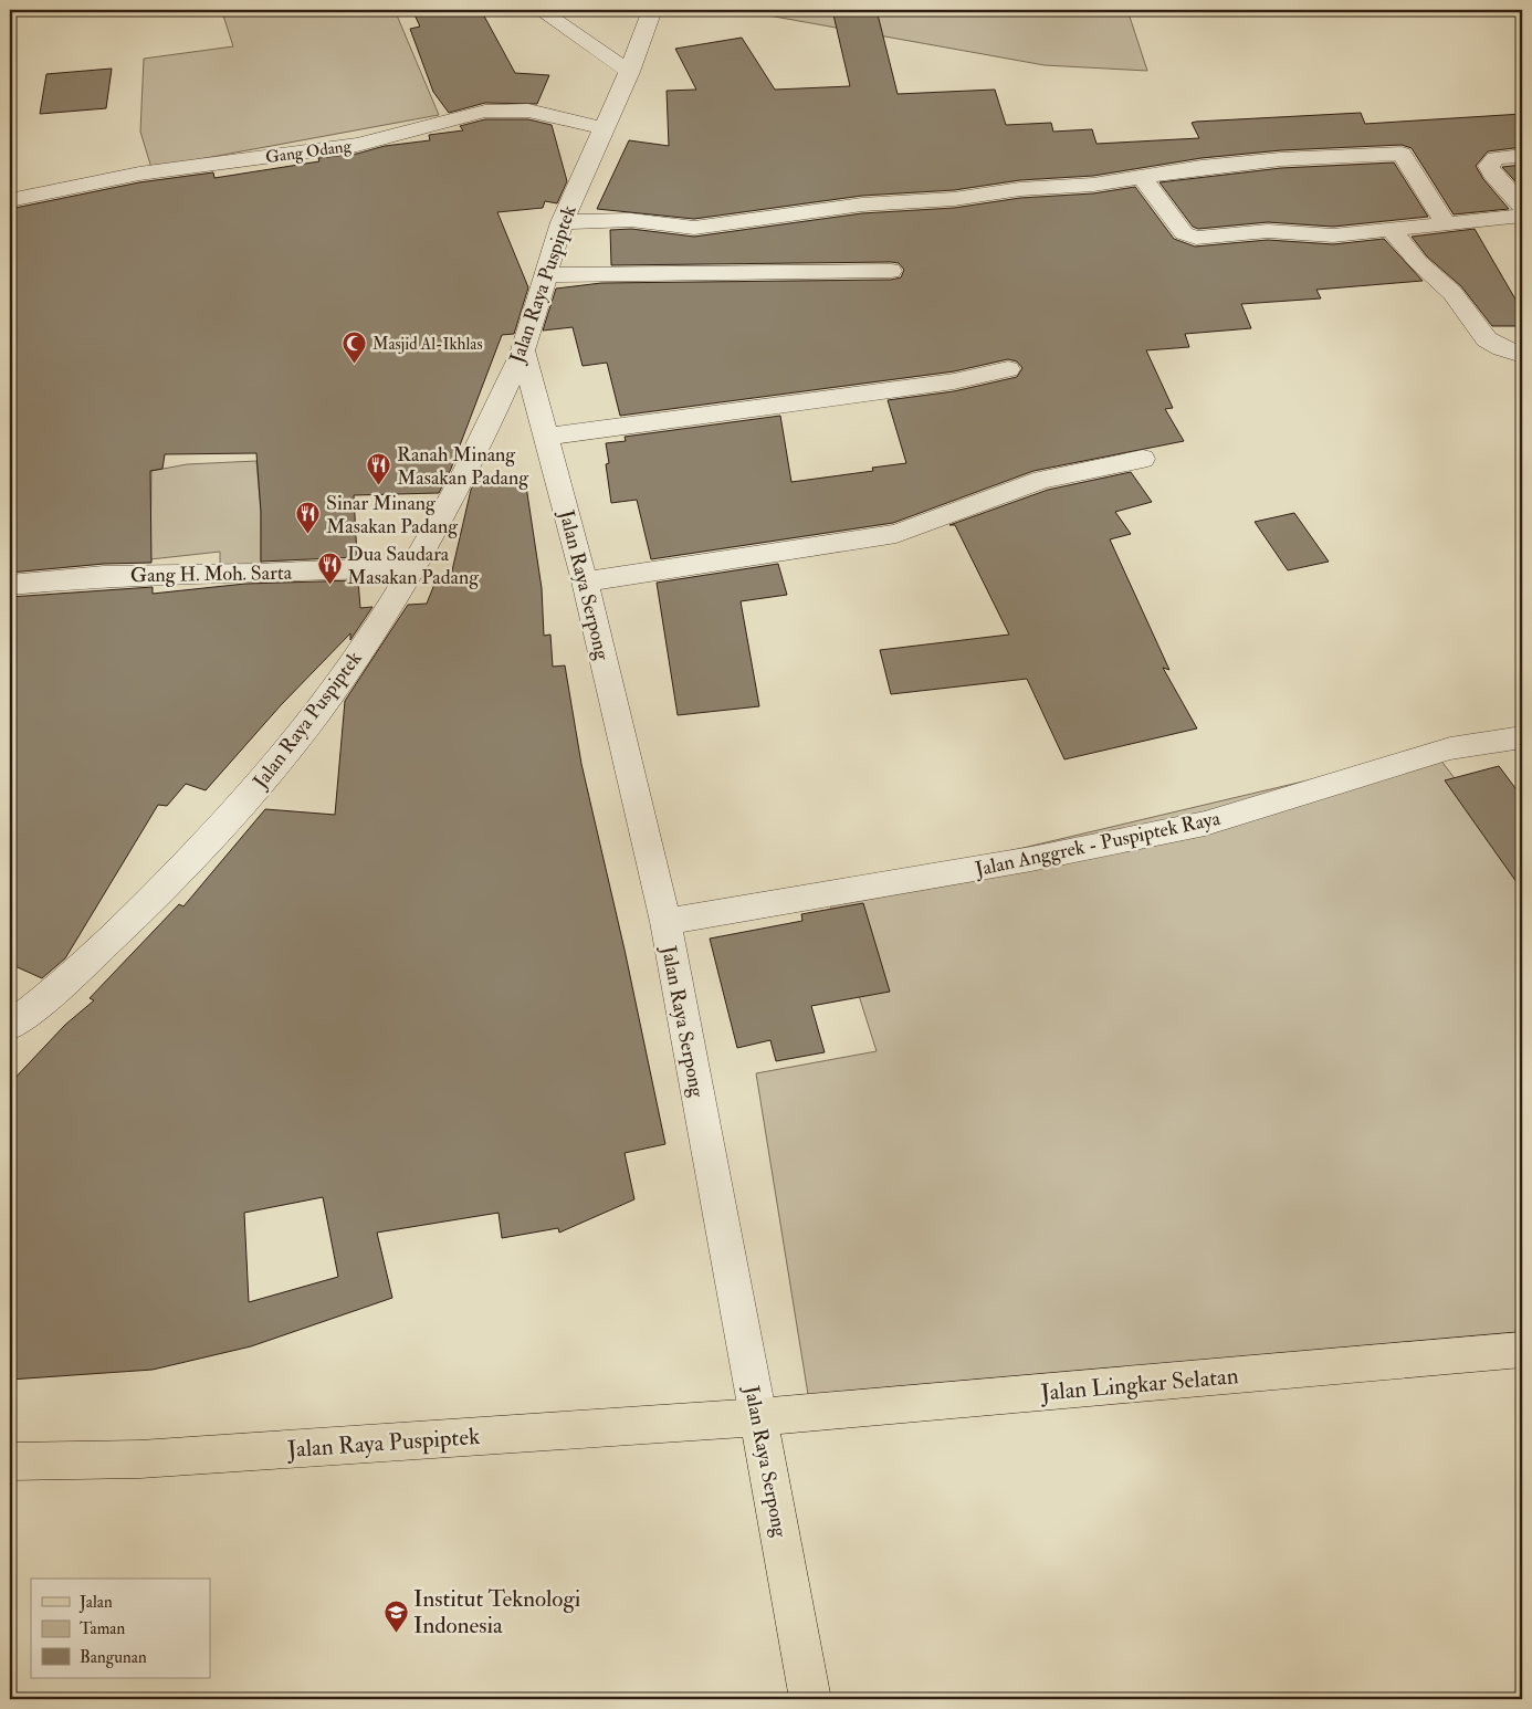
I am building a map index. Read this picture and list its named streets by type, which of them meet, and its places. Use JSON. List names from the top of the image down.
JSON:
{
  "streets": {
    "main road": ["Jalan Raya Puspiptek", "Jalan Raya Serpong", "Jalan Lingkar Selatan"],
    "street": ["Gang Odang", "Gang H. Moh. Sarta", "Jalan Anggrek - Puspiptek Raya"]
  },
  "crossings": [
    ["Gang Odang", "Jalan Raya Puspiptek"],
    ["Jalan Raya Puspiptek", "Gang H. Moh. Sarta"],
    ["Jalan Raya Puspiptek", "Jalan Raya Serpong"],
    ["Jalan Raya Puspiptek", "Jalan Lingkar Selatan"],
    ["Jalan Raya Serpong", "Jalan Anggrek - Puspiptek Raya"],
    ["Jalan Raya Serpong", "Jalan Lingkar Selatan"]
  ],
  "places": {
    "mosque": ["Masjid Al-Ikhlas"],
    "restaurant": ["Ranah Minang Masakan Padang", "Sinar Minang Masakan Padang", "Dua Saudara Masakan Padang"],
    "school or university": ["Institut Teknologi Indonesia"]
  },
  "legend": ["Jalan", "Taman", "Bangunan"]
}
